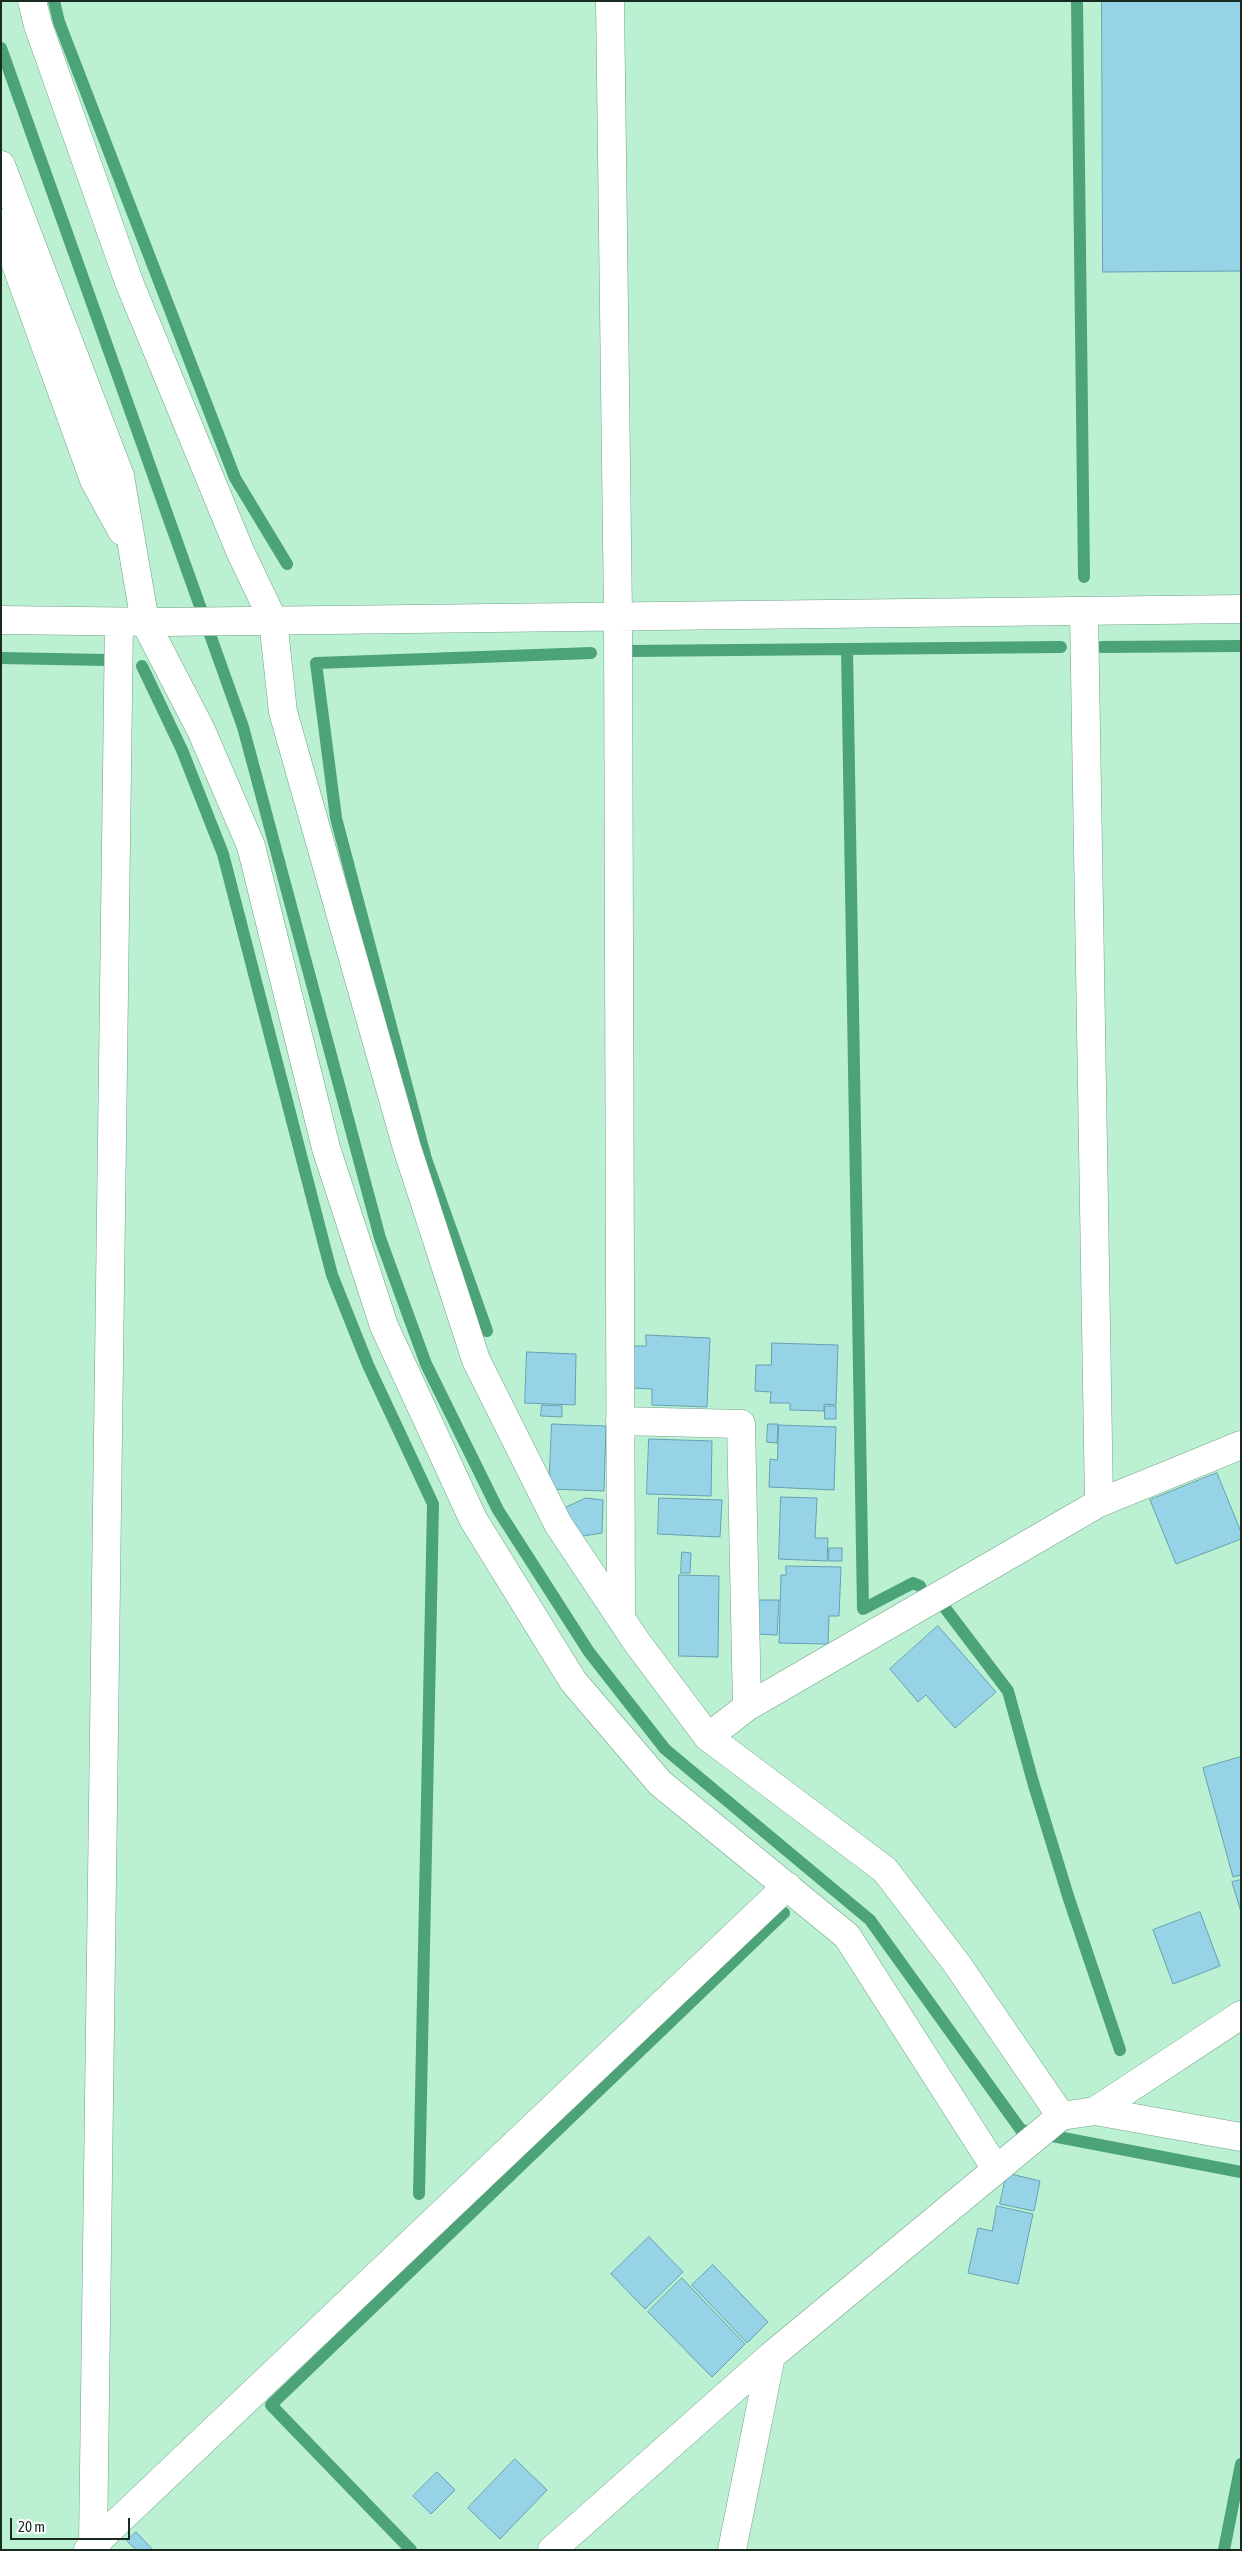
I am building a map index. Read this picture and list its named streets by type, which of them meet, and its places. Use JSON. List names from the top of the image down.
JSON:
{
  "scale_bar": "20 m"
}
